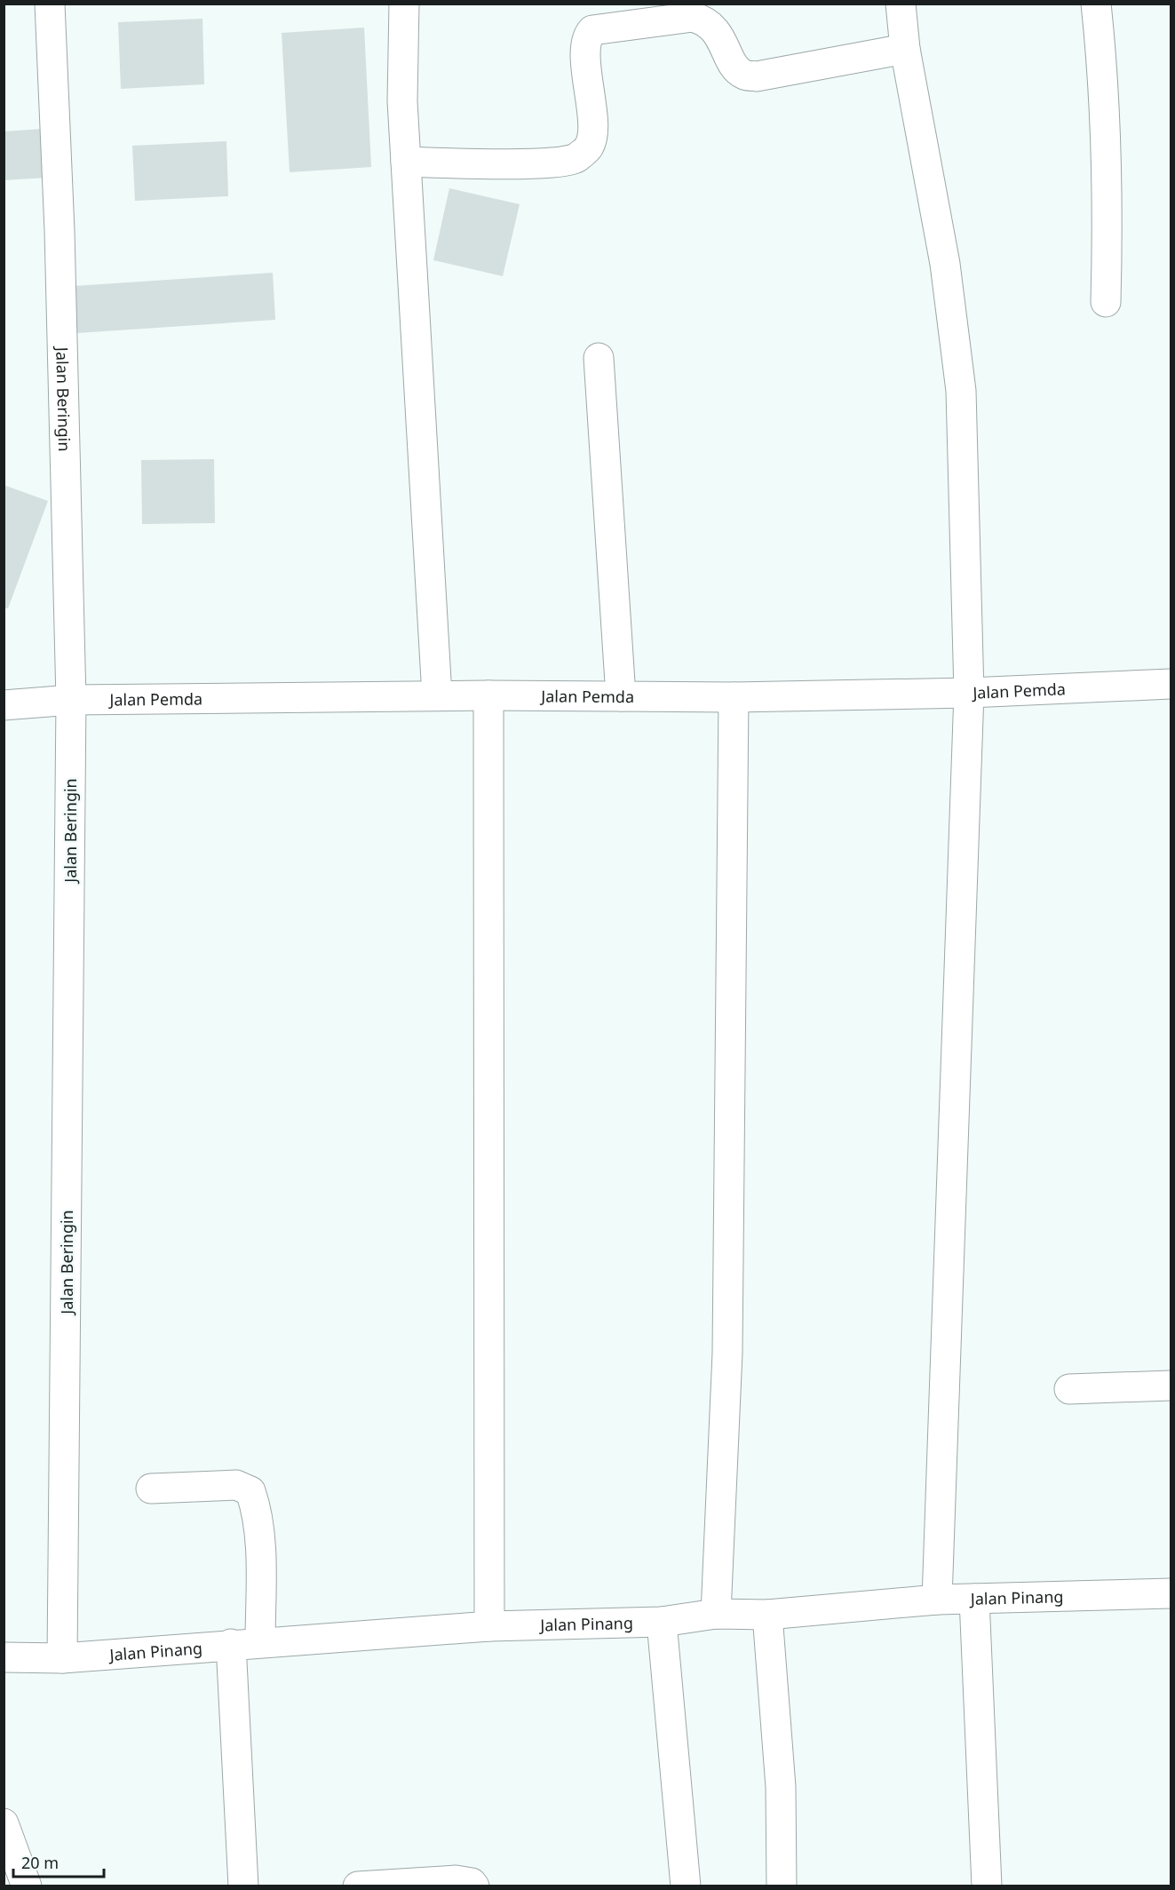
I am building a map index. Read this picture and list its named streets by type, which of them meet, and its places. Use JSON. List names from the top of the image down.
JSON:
{
  "streets": {
    "street": ["Jalan Beringin", "Jalan Pemda", "Jalan Pinang"]
  },
  "crossings": [
    ["Jalan Beringin", "Jalan Pemda"],
    ["Jalan Beringin", "Jalan Pinang"]
  ],
  "scale_bar": "20 m"
}
